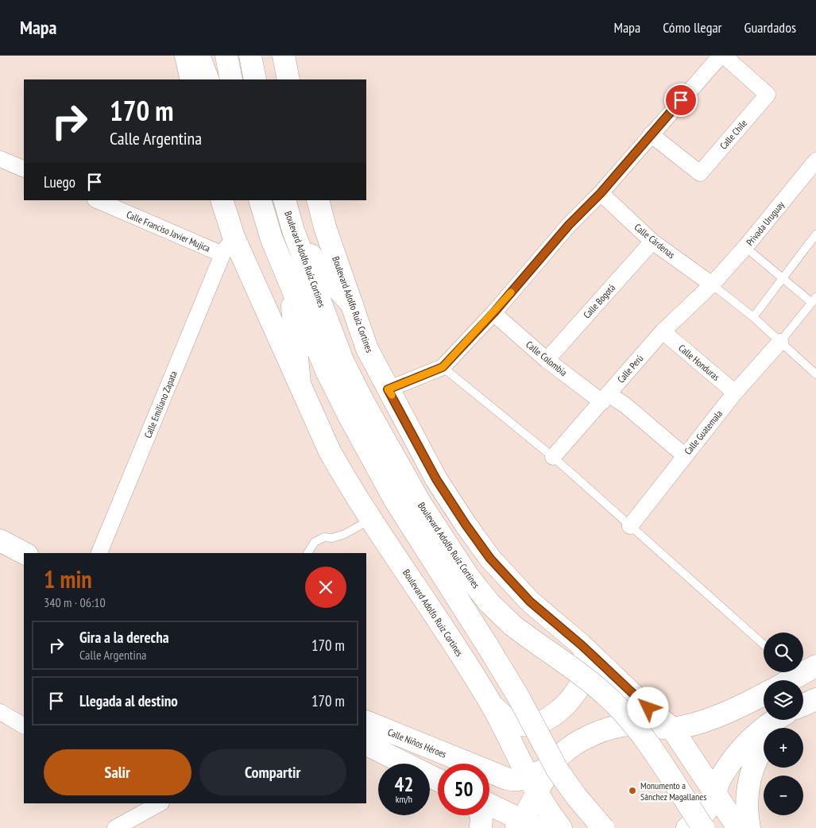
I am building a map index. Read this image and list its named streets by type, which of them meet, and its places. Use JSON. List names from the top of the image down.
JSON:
{
  "streets": {
    "main road": ["Boulevard Adolfo Ruíz Cortines", "Boulevard Adolfo Ruiz Cortines", "Calle Niños Héroes"],
    "street": [
      "Calle Chile",
      "Privada Uruguay",
      "Calle Franciso Javier Mujica",
      "Calle Cárdenas",
      "Calle Bogotá",
      "Calle Colombia",
      "Calle Honduras",
      "Calle Perú",
      "Calle Emiliano Zapata",
      "Calle Guatemala"
    ]
  },
  "crossings": [
    ["Privada Uruguay", "Calle Cárdenas"],
    ["Privada Uruguay", "Calle Perú"],
    ["Calle Franciso Javier Mujica", "Boulevard Adolfo Ruiz Cortines"],
    ["Calle Franciso Javier Mujica", "Calle Emiliano Zapata"],
    ["Calle Cárdenas", "Calle Bogotá"],
    ["Calle Cárdenas", "Calle Perú"],
    ["Calle Bogotá", "Calle Colombia"],
    ["Boulevard Adolfo Ruiz Cortines", "Calle Emiliano Zapata"],
    ["Boulevard Adolfo Ruiz Cortines", "Calle Niños Héroes"],
    ["Calle Colombia", "Calle Perú"],
    ["Calle Colombia", "Calle Guatemala"],
    ["Calle Honduras", "Calle Perú"],
    ["Calle Honduras", "Calle Guatemala"]
  ],
  "places": ["Monumento a Sánchez Magallanes"],
  "page": {
    "header": "Mapa",
    "nav": ["Mapa", "Cómo llegar", "Guardados"],
    "turn": ["170 m", "Calle Argentina"],
    "then": "Luego",
    "heading": ["1 min", "340 m · 06:10"],
    "list": [
      {
        "name": "Gira a la derecha",
        "note": "Calle Argentina",
        "value": "170 m"
      },
      {
        "name": "Llegada al destino",
        "value": "170 m"
      }
    ],
    "map_buttons": ["+", "−"],
    "buttons": ["Salir", "Compartir"],
    "speed": "42 km/h",
    "limit": "50"
  }
}
